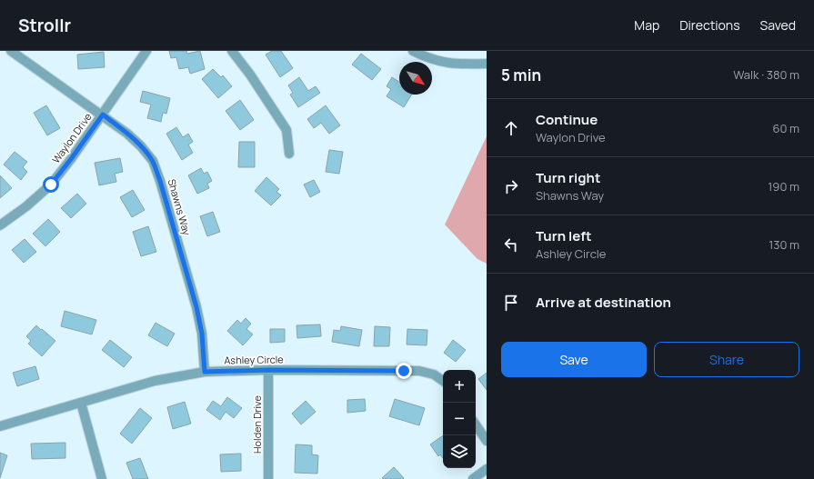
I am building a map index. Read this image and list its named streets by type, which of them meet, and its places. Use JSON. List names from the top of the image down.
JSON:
{
  "streets": {
    "street": [
      "Waylon Drive",
      "Shawns Way",
      "Ashley Circle",
      "Holden Drive"
    ]
  },
  "crossings": [
    ["Waylon Drive", "Shawns Way"],
    ["Shawns Way", "Ashley Circle"],
    ["Ashley Circle", "Holden Drive"]
  ],
  "north": "bottom right",
  "page": {
    "header": "Strollr",
    "nav": ["Map", "Directions", "Saved"],
    "heading": ["5 min", "Walk · 380 m"],
    "list": [
      ["Continue", "Waylon Drive", "60 m"],
      ["Turn right", "Shawns Way", "190 m"],
      ["Turn left", "Ashley Circle", "130 m"],
      "Arrive at destination"
    ],
    "buttons": ["Save", "Share"],
    "map_buttons": ["+", "−"]
  }
}
